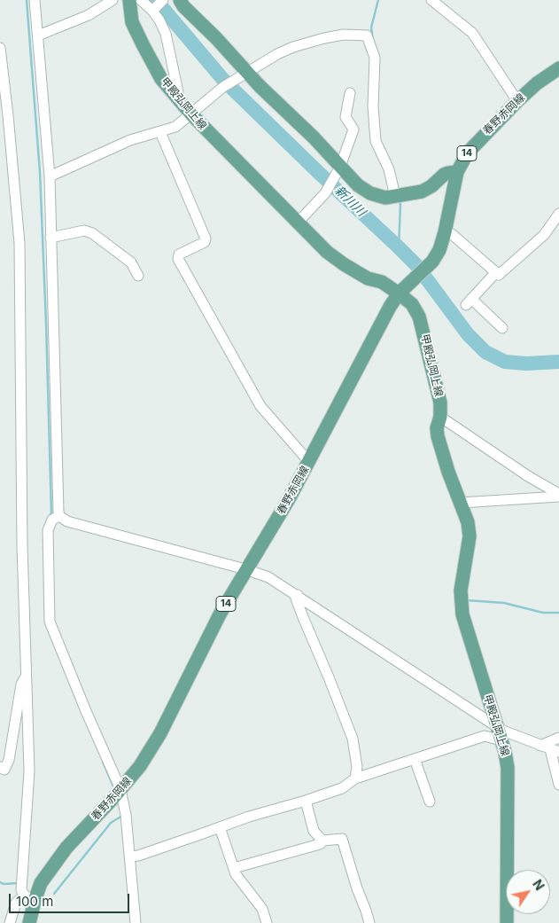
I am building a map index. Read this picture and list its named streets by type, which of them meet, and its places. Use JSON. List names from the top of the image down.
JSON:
{
  "streets": {
    "main road": ["甲殿弘岡上線", "春野赤岡線", "14"]
  },
  "crossings": [
    ["甲殿弘岡上線", "春野赤岡線"]
  ],
  "water": ["新川川"],
  "scale_bar": "100 m",
  "north": "top right"
}
